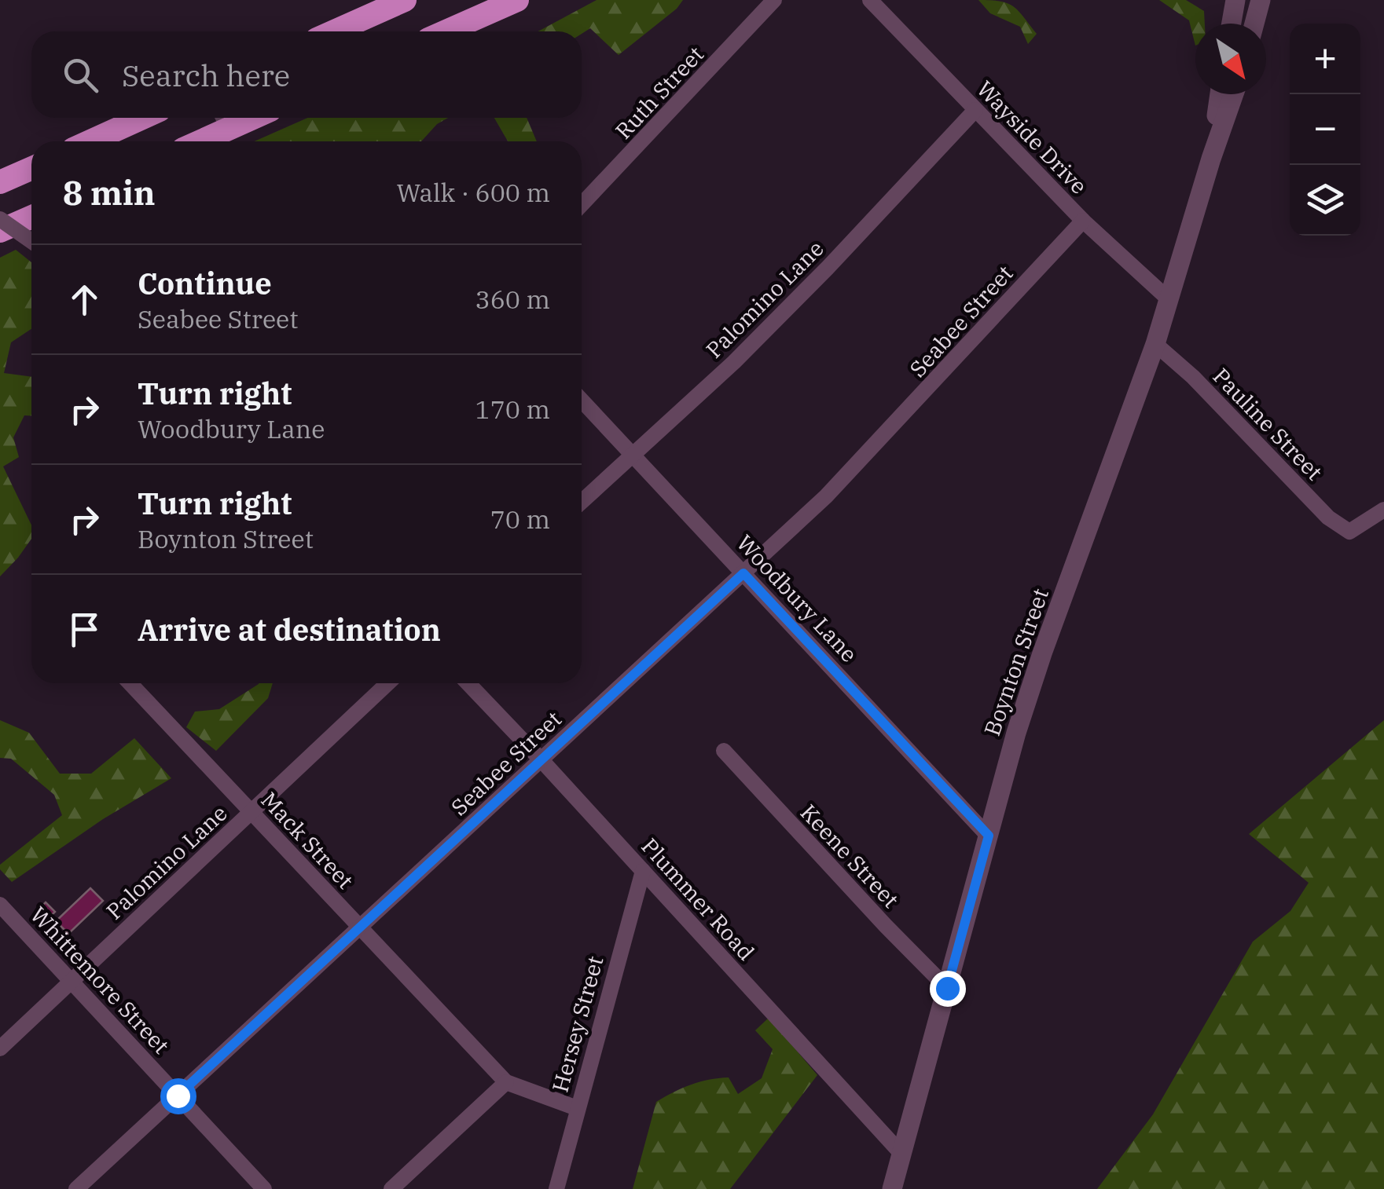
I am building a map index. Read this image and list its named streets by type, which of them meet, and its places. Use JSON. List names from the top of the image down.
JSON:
{
  "streets": {
    "street": [
      "Ruth Street",
      "Wayside Drive",
      "Palomino Lane",
      "Seabee Street",
      "Pauline Street",
      "Woodbury Lane",
      "Boynton Street",
      "Mack Street",
      "Keene Street",
      "Plummer Road",
      "Whittemore Street",
      "Hersey Street"
    ]
  },
  "crossings": [
    ["Wayside Drive", "Palomino Lane"],
    ["Wayside Drive", "Seabee Street"],
    ["Wayside Drive", "Boynton Street"],
    ["Palomino Lane", "Woodbury Lane"],
    ["Palomino Lane", "Mack Street"],
    ["Palomino Lane", "Whittemore Street"],
    ["Seabee Street", "Woodbury Lane"],
    ["Seabee Street", "Mack Street"],
    ["Seabee Street", "Plummer Road"],
    ["Seabee Street", "Whittemore Street"],
    ["Pauline Street", "Boynton Street"],
    ["Woodbury Lane", "Boynton Street"],
    ["Boynton Street", "Keene Street"],
    ["Boynton Street", "Plummer Road"],
    ["Mack Street", "Hersey Street"],
    ["Plummer Road", "Hersey Street"]
  ],
  "north": "bottom right",
  "page": {
    "map_buttons": ["+", "−"],
    "search": "Search here",
    "heading": ["8 min", "Walk · 600 m"],
    "list": [
      ["Continue", "Seabee Street", "360 m"],
      ["Turn right", "Woodbury Lane", "170 m"],
      ["Turn right", "Boynton Street", "70 m"],
      "Arrive at destination"
    ]
  }
}
